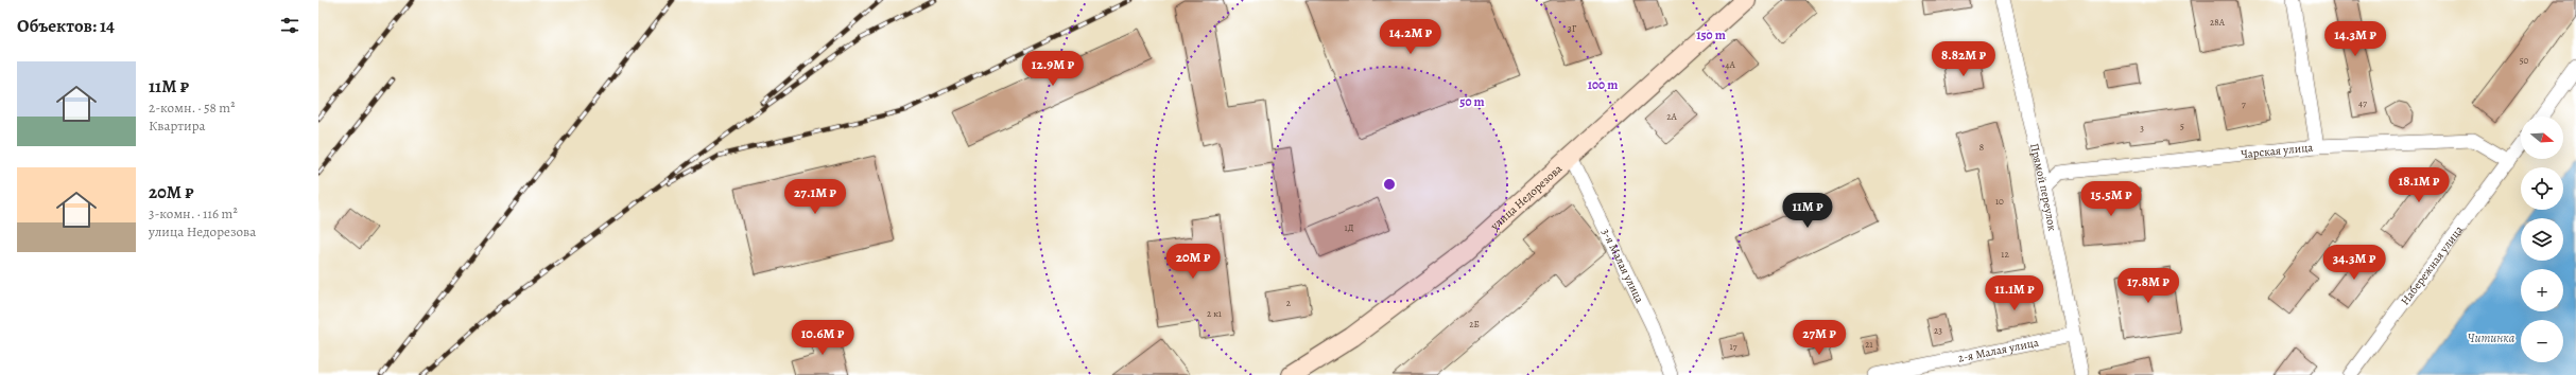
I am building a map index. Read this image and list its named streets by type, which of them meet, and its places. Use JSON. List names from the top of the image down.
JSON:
{
  "streets": {
    "street": [
      "Чарская улица",
      "Прямой переулок",
      "улица Недорезова",
      "3-я Малая улица",
      "Набережная улица",
      "2-я Малая улица"
    ]
  },
  "crossings": [
    ["Чарская улица", "Прямой переулок"],
    ["Чарская улица", "Набережная улица"],
    ["Прямой переулок", "2-я Малая улица"],
    ["улица Недорезова", "3-я Малая улица"]
  ],
  "water": ["Читинка"],
  "house_numbers": [
    "28А",
    "3Г",
    "50",
    "4А",
    "47",
    "7",
    "2А",
    "5",
    "3",
    "8",
    "10",
    "1Д",
    "12",
    "2",
    "2 к1",
    "2Б",
    "23",
    "21",
    "17"
  ],
  "north": "right",
  "page": {
    "heading": "Объектов: 14",
    "price": [
      "14.2M ₽",
      "14.3M ₽",
      "8.82M ₽",
      "12.9M ₽",
      "18.1M ₽",
      "27.1M ₽",
      "15.5M ₽",
      "11M ₽",
      "20M ₽",
      "34.3M ₽",
      "17.8M ₽",
      "11.1M ₽",
      "10.6M ₽",
      "27M ₽"
    ],
    "list": [
      {
        "name": "11M ₽",
        "note": "2-комн. · 58 m² · Квартира"
      },
      {
        "name": "20M ₽",
        "note": "3-комн. · 116 m² · улица Недорезова"
      }
    ],
    "map_buttons": ["+", "−"]
  },
  "rings": ["150 m", "100 m", "50 m"]
}
